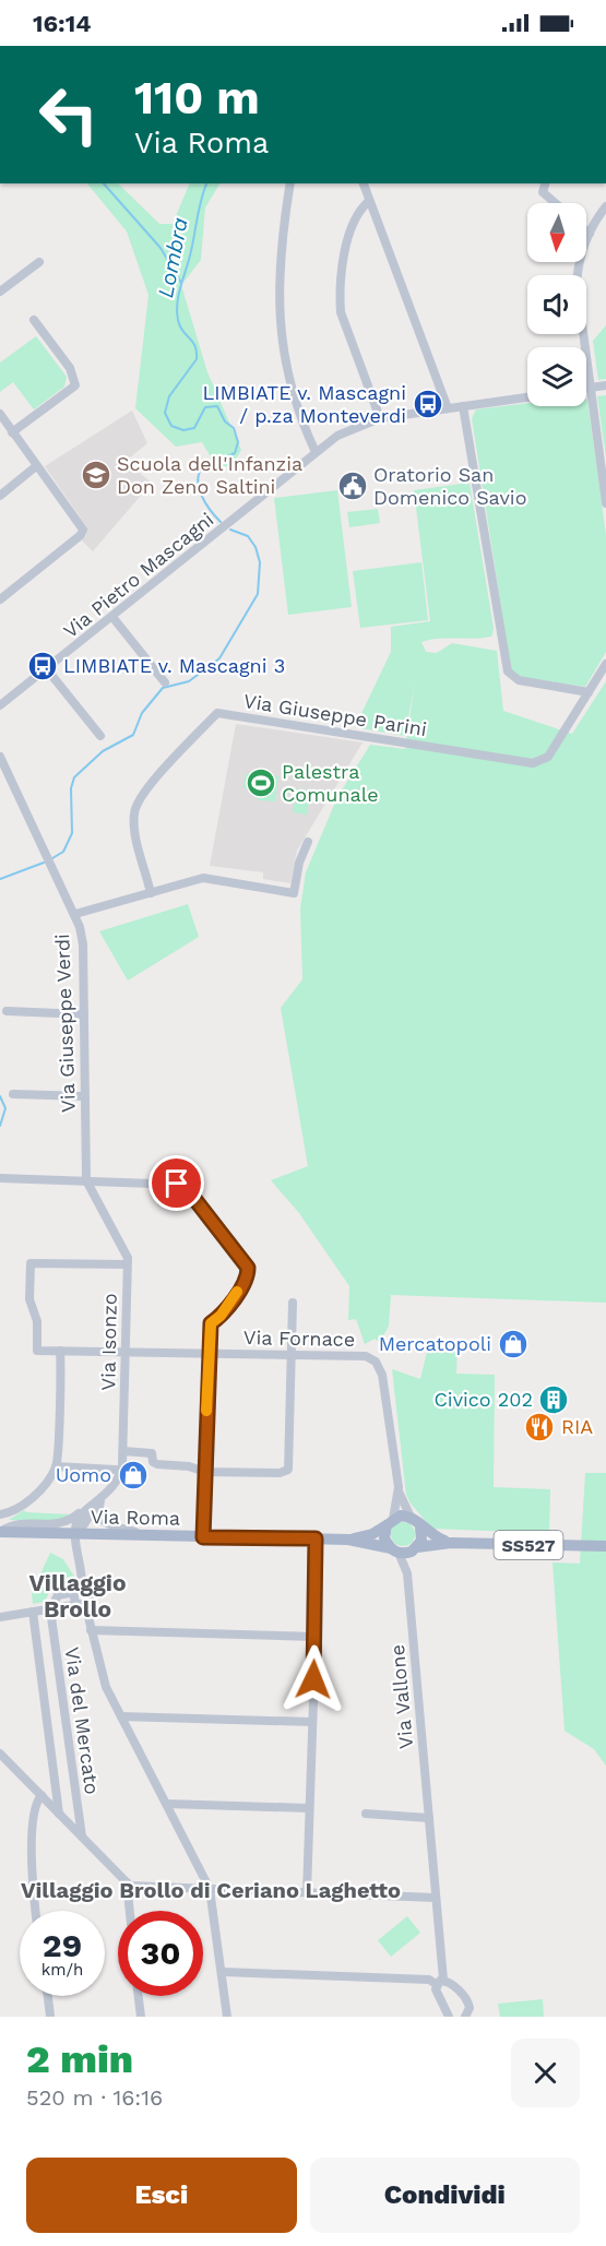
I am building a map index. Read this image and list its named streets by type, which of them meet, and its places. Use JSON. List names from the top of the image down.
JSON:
{
  "streets": {
    "main road": ["Via Roma", "SS527"],
    "street": [
      "Via Pietro Mascagni",
      "Via Giuseppe Parini",
      "Via Giuseppe Verdi",
      "Via Fornace",
      "Via Isonzo",
      "Via Vallone",
      "Via del Mercato"
    ]
  },
  "crossings": [
    ["Via Giuseppe Verdi", "Via Isonzo"],
    ["Via Fornace", "Via Isonzo"],
    ["Via Fornace", "Via Roma"],
    ["Via Fornace", "SS527"],
    ["Via Fornace", "Via Vallone"],
    ["Via Roma", "SS527"],
    ["Via Roma", "Via Vallone"],
    ["SS527", "Via Vallone"]
  ],
  "districts": ["Villaggio Brollo", "Villaggio Brollo di Ceriano Laghetto"],
  "water": ["Lombra"],
  "places": {
    "bus stop": ["LIMBIATE v. Mascagni / p.za Monteverdi", "LIMBIATE v. Mascagni 3"],
    "school or university": ["Scuola dell'Infanzia Don Zeno Saltini"],
    "public building": ["Oratorio San Domenico Savio"],
    "sports": ["Palestra Comunale"],
    "shop": ["Mercatopoli", "Uomo"],
    "building": ["Civico 202"],
    "restaurant": ["RIA"]
  },
  "north": "bottom",
  "page": {
    "status": "16:14",
    "turn": ["110 m", "Via Roma"],
    "speed": "29 km/h",
    "limit": "30",
    "heading": ["2 min", "520 m · 16:16"],
    "buttons": ["Esci", "Condividi"]
  }
}
